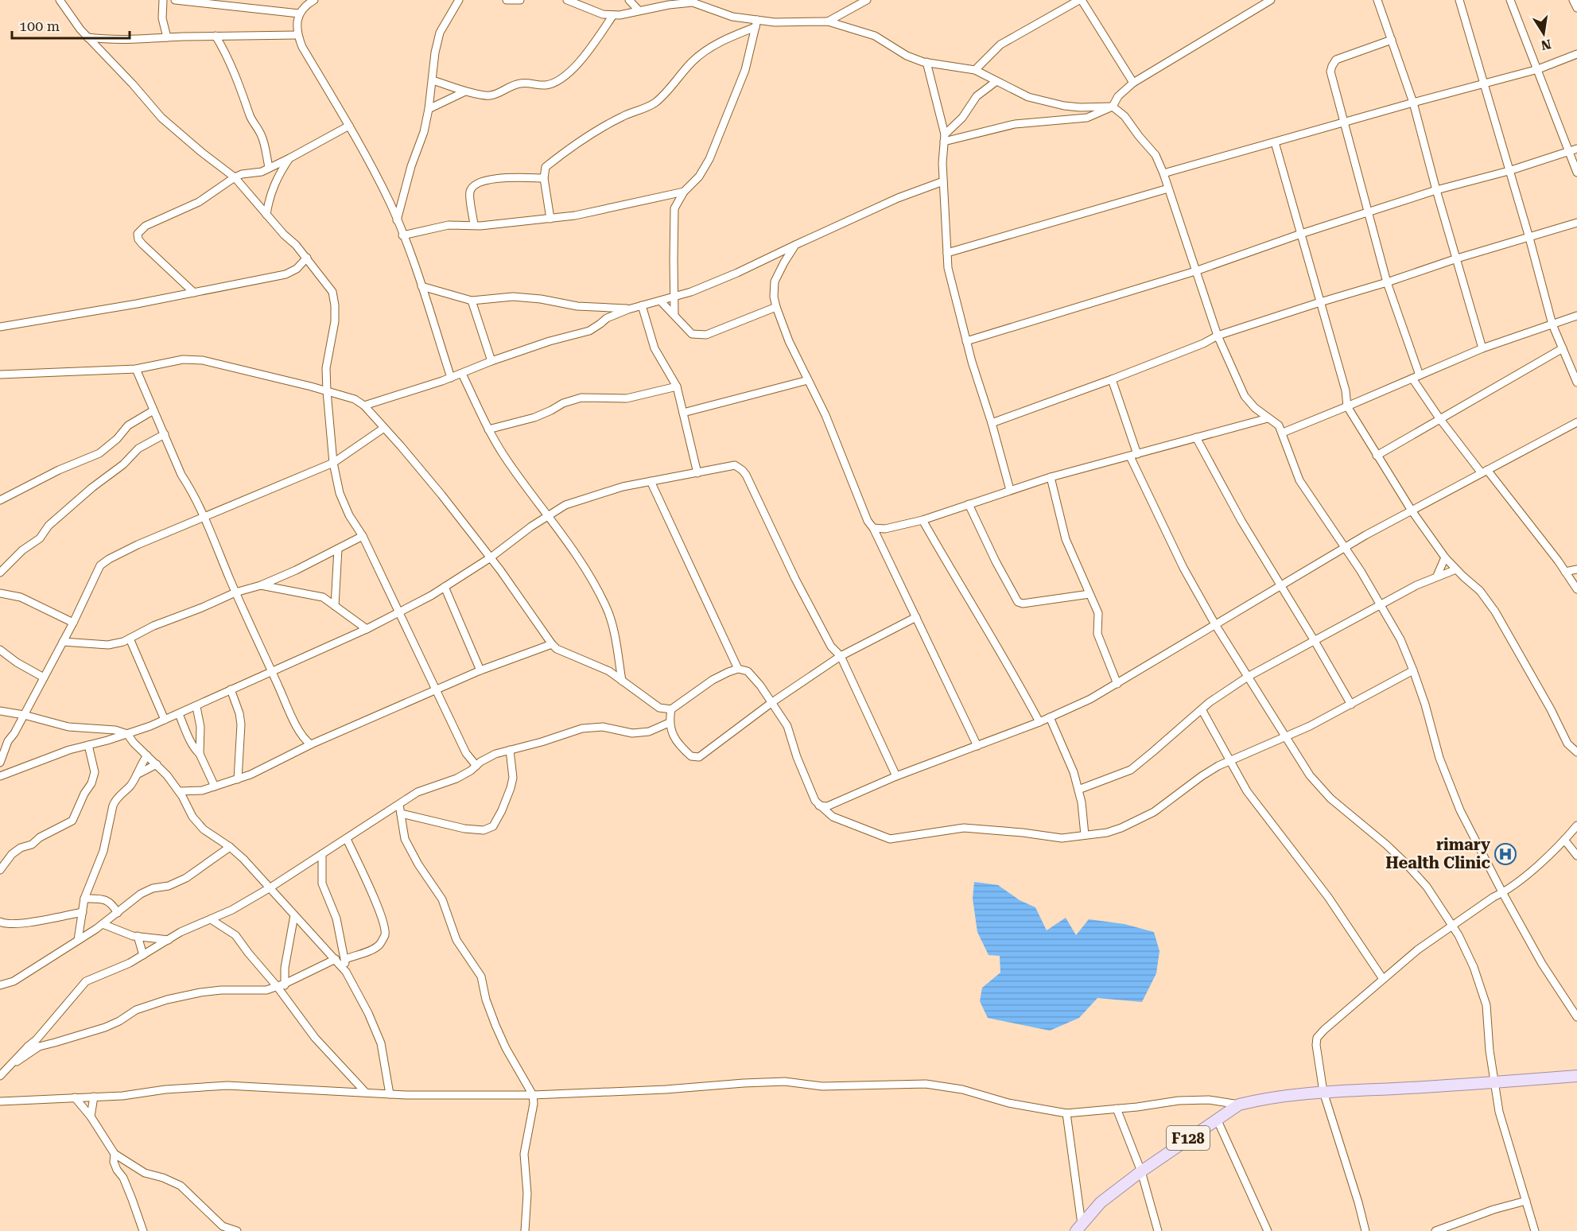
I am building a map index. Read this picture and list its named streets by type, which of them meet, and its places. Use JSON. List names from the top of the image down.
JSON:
{
  "streets": {
    "main road": ["F128"]
  },
  "places": {
    "hospital": ["rimary Health Clinic"]
  },
  "scale_bar": "100 m",
  "north": "bottom"
}
